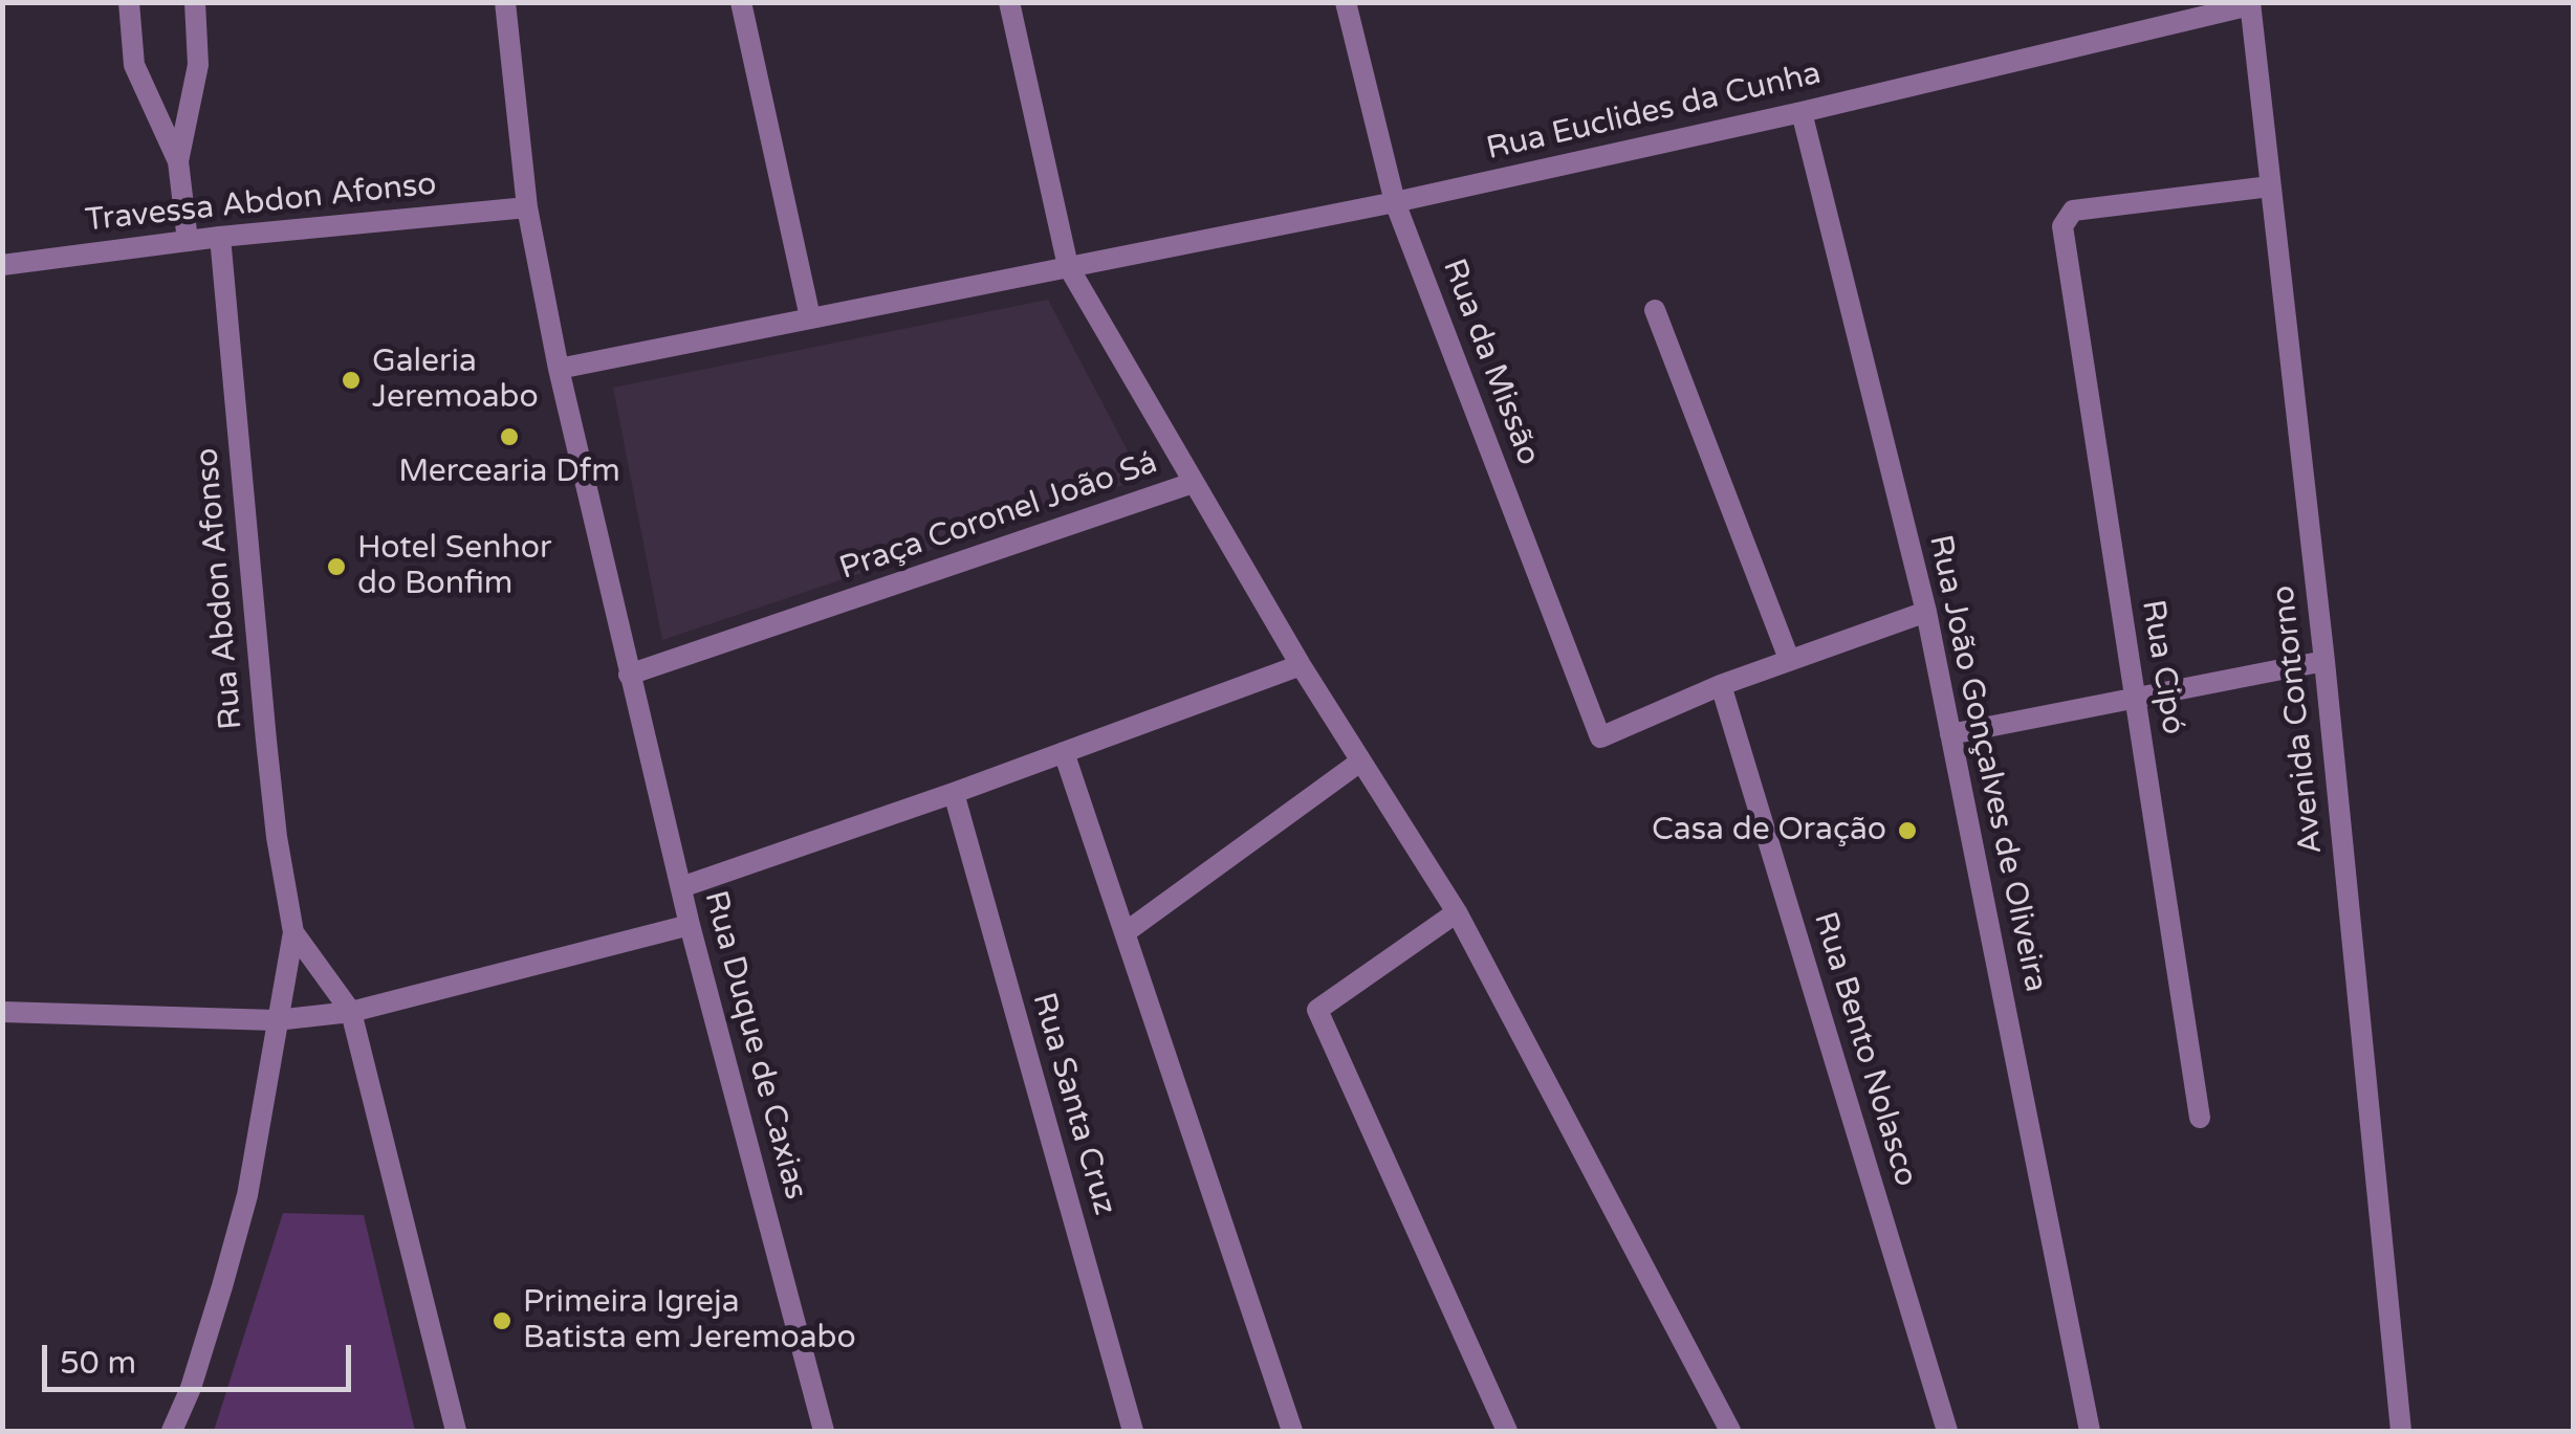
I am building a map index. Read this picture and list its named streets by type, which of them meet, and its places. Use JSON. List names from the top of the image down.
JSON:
{
  "streets": {
    "street": [
      "Rua Euclides da Cunha",
      "Travessa Abdon Afonso",
      "Rua da Missão",
      "Praça Coronel João Sá",
      "Rua Abdon Afonso",
      "Rua Cipó",
      "Avenida Contorno",
      "Rua João Gonçalves de Oliveira",
      "Rua Duque de Caxias",
      "Rua Bento Nolasco",
      "Rua Santa Cruz"
    ]
  },
  "crossings": [
    ["Rua Euclides da Cunha", "Rua da Missão"],
    ["Rua Euclides da Cunha", "Praça Coronel João Sá"],
    ["Rua Euclides da Cunha", "Avenida Contorno"],
    ["Rua Euclides da Cunha", "Rua João Gonçalves de Oliveira"],
    ["Travessa Abdon Afonso", "Rua Abdon Afonso"],
    ["Rua da Missão", "Rua Bento Nolasco"],
    ["Praça Coronel João Sá", "Rua Duque de Caxias"],
    ["Rua Cipó", "Avenida Contorno"]
  ],
  "places": [
    "Galeria Jeremoabo",
    "Mercearia Dfm",
    "Hotel Senhor do Bonfim",
    "Casa de Oração",
    "Primeira Igreja Batista em Jeremoabo"
  ],
  "scale_bar": "50 m"
}
